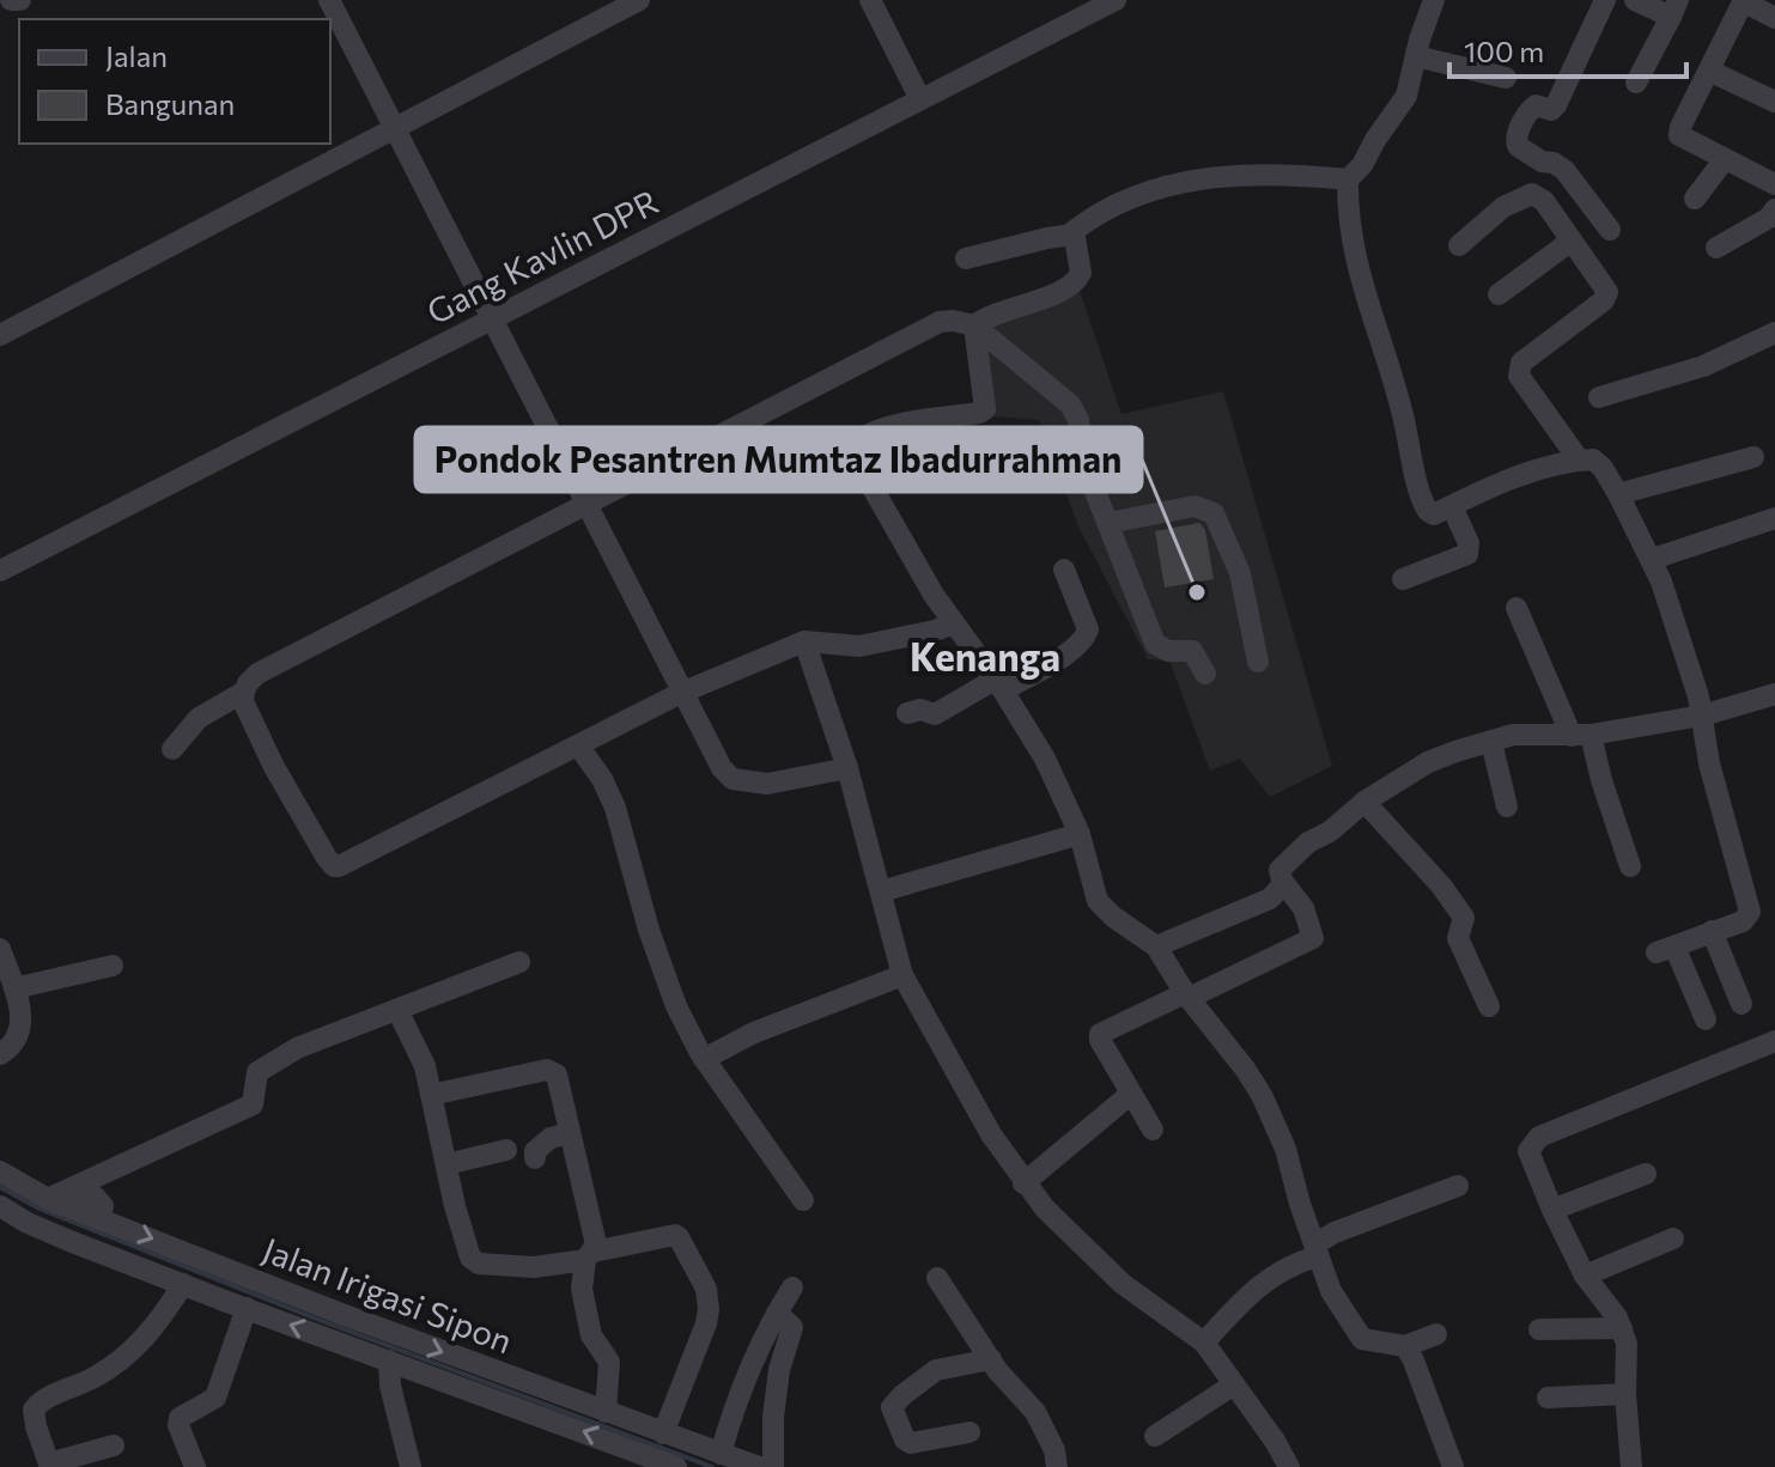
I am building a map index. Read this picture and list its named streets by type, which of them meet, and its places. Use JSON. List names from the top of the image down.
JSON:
{
  "streets": {
    "street": ["Gang Kavlin DPR", "Jalan Irigasi Sipon"]
  },
  "districts": ["Kenanga"],
  "places": ["Pondok Pesantren Mumtaz Ibadurrahman"],
  "legend": ["Jalan", "Bangunan"],
  "scale_bar": "100 m"
}
